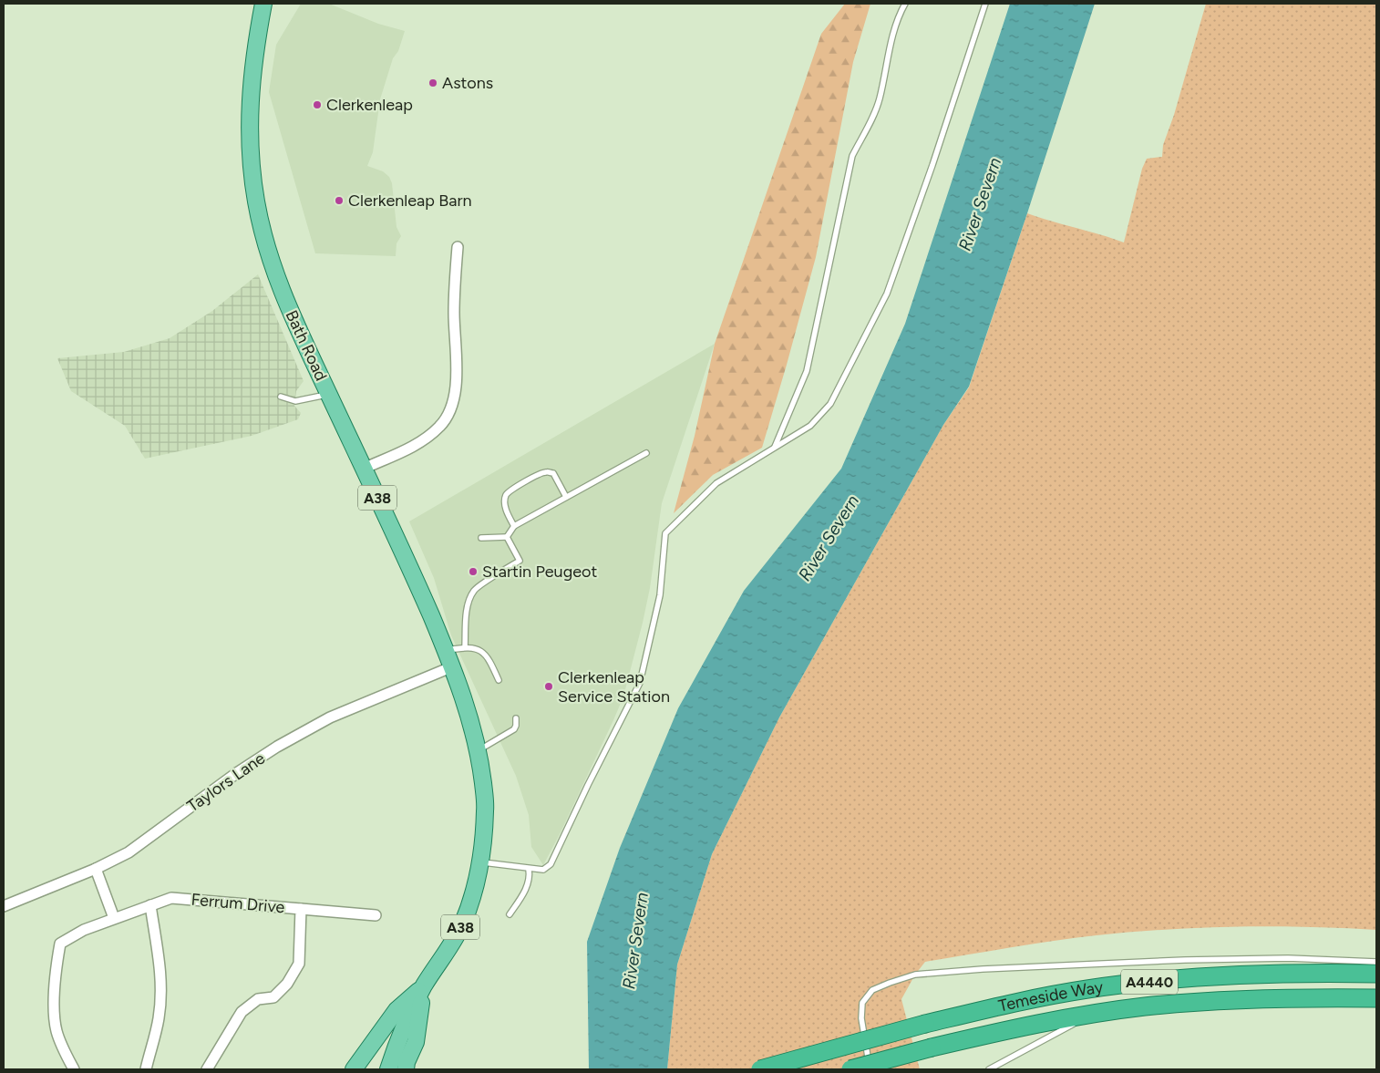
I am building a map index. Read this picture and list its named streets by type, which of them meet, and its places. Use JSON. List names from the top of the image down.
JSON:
{
  "streets": {
    "highway": ["A4440", "Temeside Way"],
    "main road": ["Bath Road", "A38"],
    "street": ["Taylors Lane", "Ferrum Drive"]
  },
  "crossings": [
    ["Bath Road", "A38"],
    ["Bath Road", "Taylors Lane"],
    ["A38", "Taylors Lane"]
  ],
  "water": ["River Severn"],
  "places": [
    "Astons",
    "Clerkenleap",
    "Clerkenleap Barn",
    "Startin Peugeot",
    "Clerkenleap Service Station"
  ]
}
